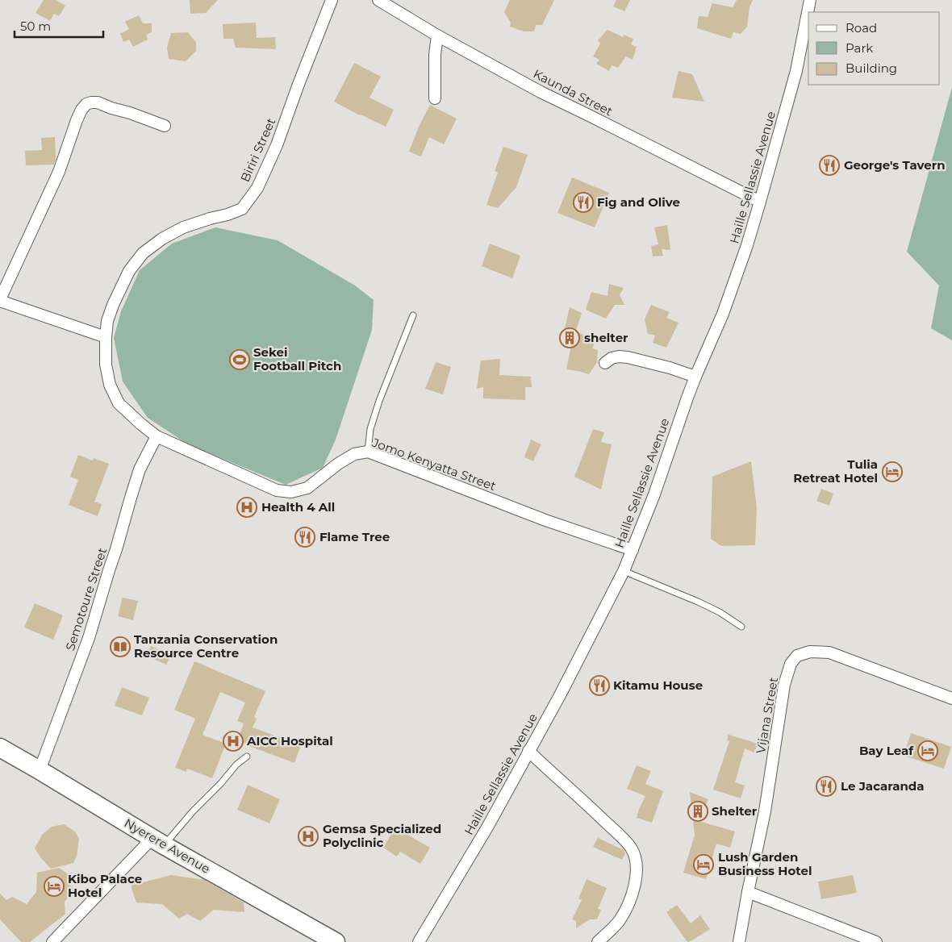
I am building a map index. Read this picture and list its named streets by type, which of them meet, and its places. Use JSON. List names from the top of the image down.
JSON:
{
  "streets": {
    "main road": ["Nyerere Avenue"],
    "street": [
      "Kaunda Street",
      "Biriri Street",
      "Haille Sellassie Avenue",
      "Jomo Kenyatta Street",
      "Semotoure Street",
      "Vijana Street"
    ]
  },
  "crossings": [
    ["Kaunda Street", "Haille Sellassie Avenue"],
    ["Biriri Street", "Jomo Kenyatta Street"],
    ["Haille Sellassie Avenue", "Jomo Kenyatta Street"],
    ["Jomo Kenyatta Street", "Semotoure Street"],
    ["Semotoure Street", "Nyerere Avenue"]
  ],
  "places": {
    "restaurant": [
      "George's Tavern",
      "Fig and Olive",
      "Flame Tree",
      "Kitamu House",
      "Le Jacaranda"
    ],
    "building": ["shelter", "Shelter"],
    "sports": ["Sekei Football Pitch"],
    "hotel": [
      "Tulia Retreat Hotel",
      "Bay Leaf",
      "Lush Garden Business Hotel",
      "Kibo Palace Hotel"
    ],
    "hospital": ["Health 4 All", "AICC Hospital", "Gemsa Specialized Polyclinic"],
    "library": ["Tanzania Conservation Resource Centre"]
  },
  "legend": ["Road", "Park", "Building"],
  "scale_bar": "50 m"
}
